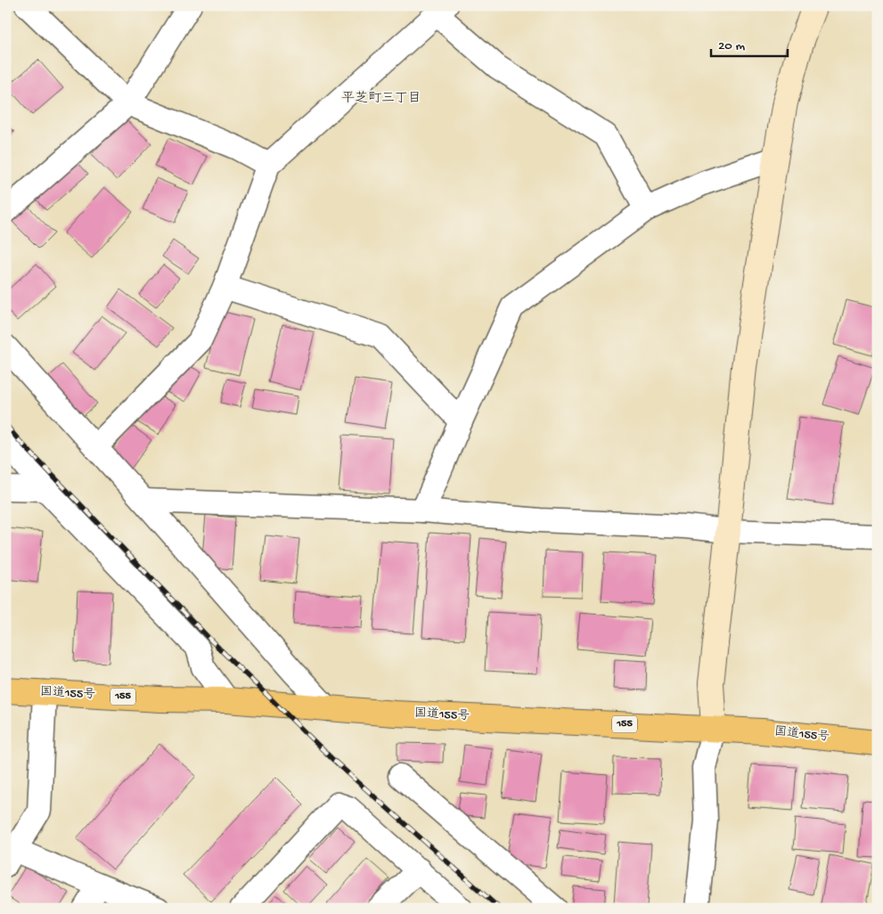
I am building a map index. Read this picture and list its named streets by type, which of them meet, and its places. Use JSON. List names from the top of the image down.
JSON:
{
  "streets": {
    "highway": ["国道155号", "155"]
  },
  "districts": ["平芝町三丁目"],
  "scale_bar": "20 m"
}
